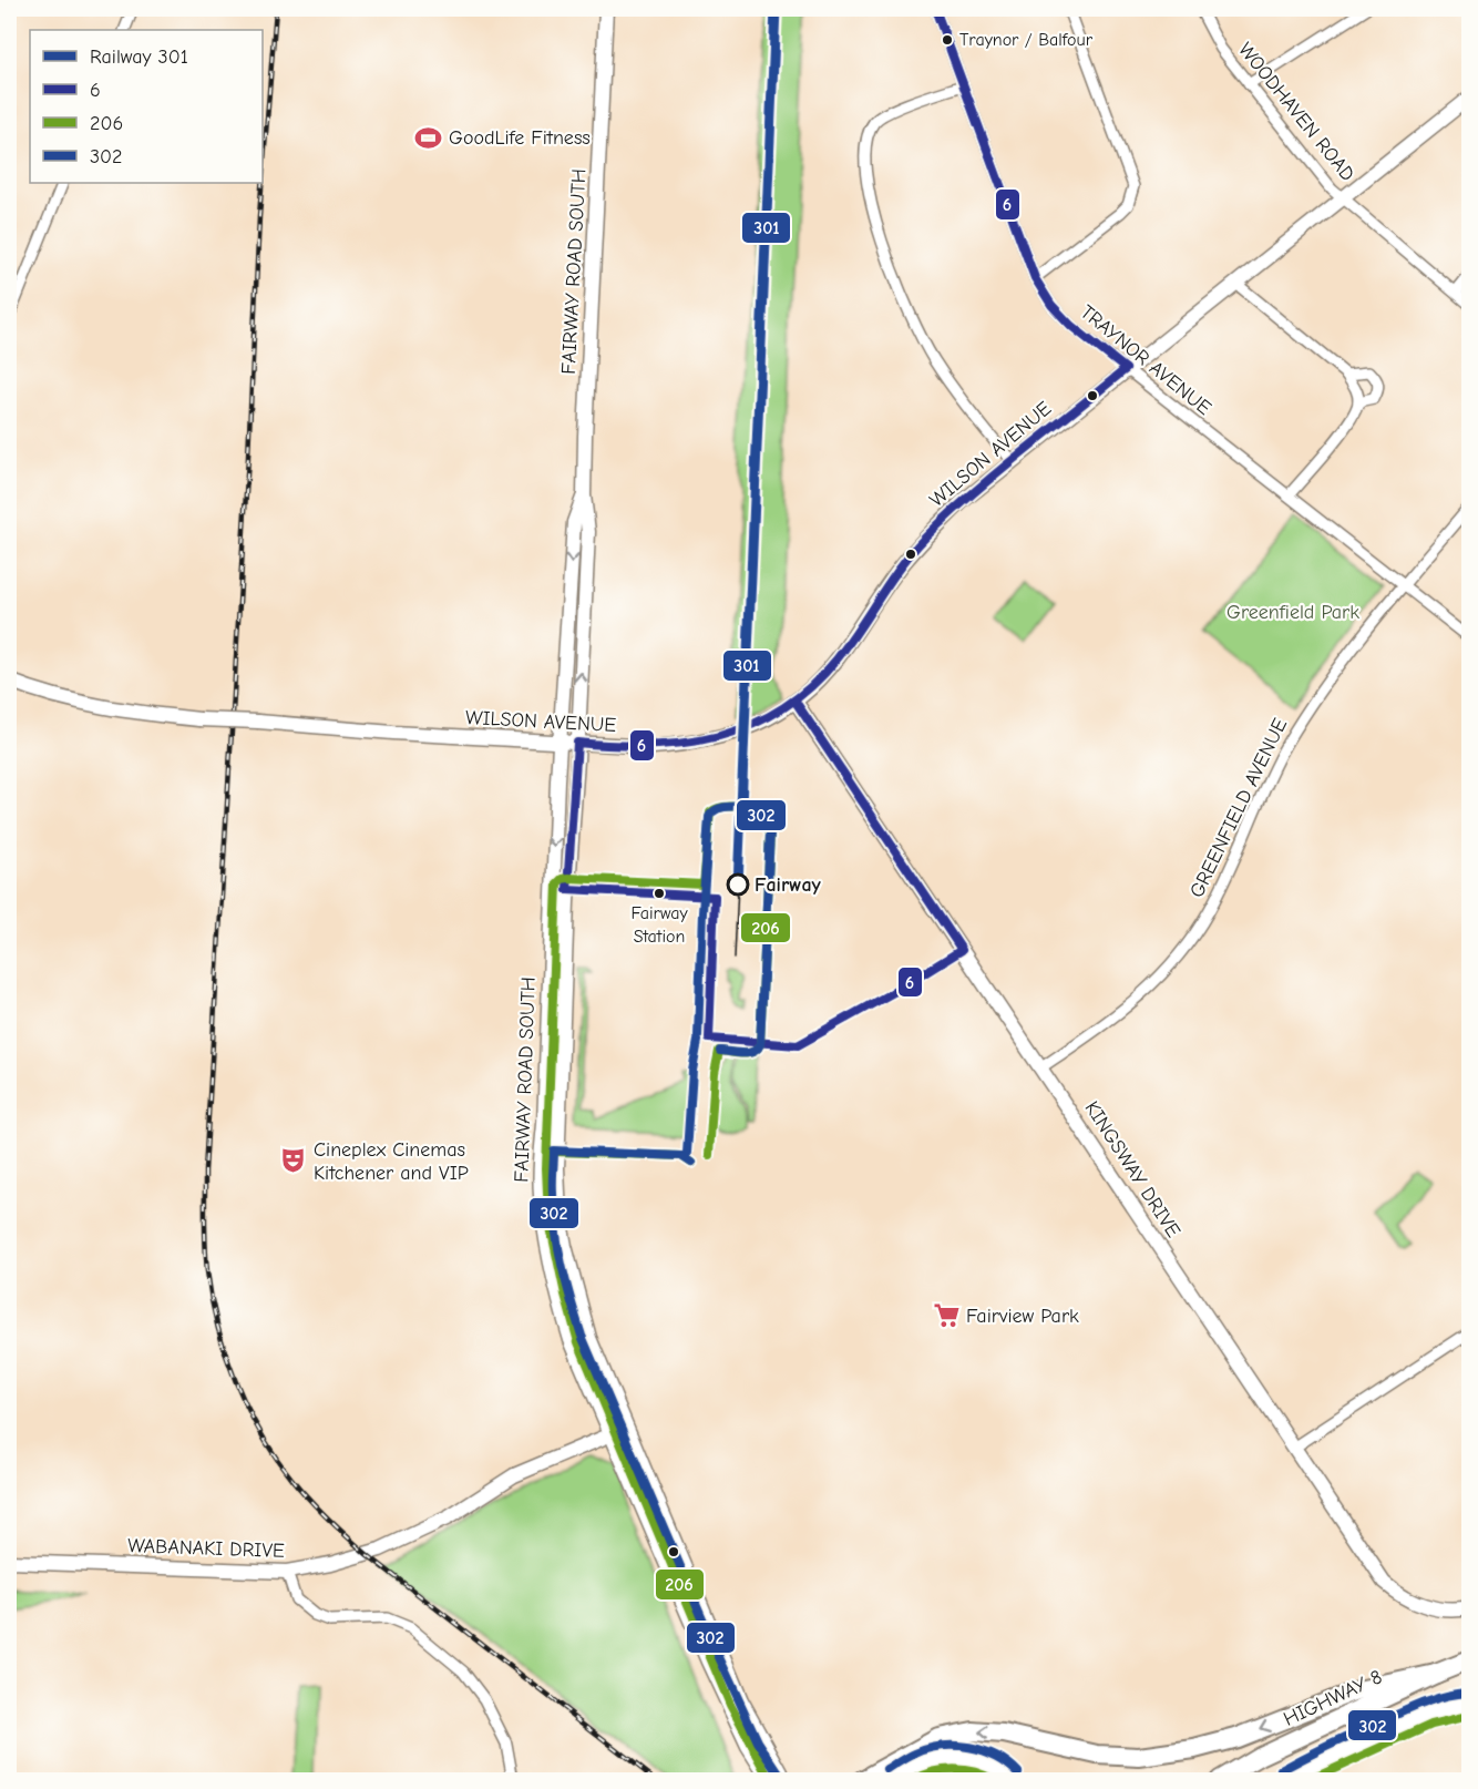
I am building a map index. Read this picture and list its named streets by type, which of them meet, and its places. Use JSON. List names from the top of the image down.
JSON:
{
  "streets": {
    "highway": ["HIGHWAY 8"],
    "street": [
      "WOODHAVEN ROAD",
      "FAIRWAY ROAD SOUTH",
      "TRAYNOR AVENUE",
      "WILSON AVENUE",
      "GREENFIELD AVENUE",
      "KINGSWAY DRIVE",
      "WABANAKI DRIVE"
    ]
  },
  "crossings": [
    ["WOODHAVEN ROAD", "WILSON AVENUE"],
    ["FAIRWAY ROAD SOUTH", "WILSON AVENUE"],
    ["FAIRWAY ROAD SOUTH", "WABANAKI DRIVE"],
    ["TRAYNOR AVENUE", "WILSON AVENUE"],
    ["TRAYNOR AVENUE", "GREENFIELD AVENUE"],
    ["WILSON AVENUE", "KINGSWAY DRIVE"],
    ["GREENFIELD AVENUE", "KINGSWAY DRIVE"]
  ],
  "parks": ["Greenfield Park"],
  "places": {
    "other": ["Traynor / Balfour", "Fairway", "Fairway Station"],
    "sports": ["GoodLife Fitness"],
    "theatre": ["Cineplex Cinemas Kitchener and VIP"],
    "supermarket": ["Fairview Park"]
  },
  "lines": [
    "rail line 301",
    "transit line 6",
    "transit line 206",
    "transit line 302"
  ],
  "legend": [
    "Railway 301",
    "6",
    "206",
    "302"
  ]
}
